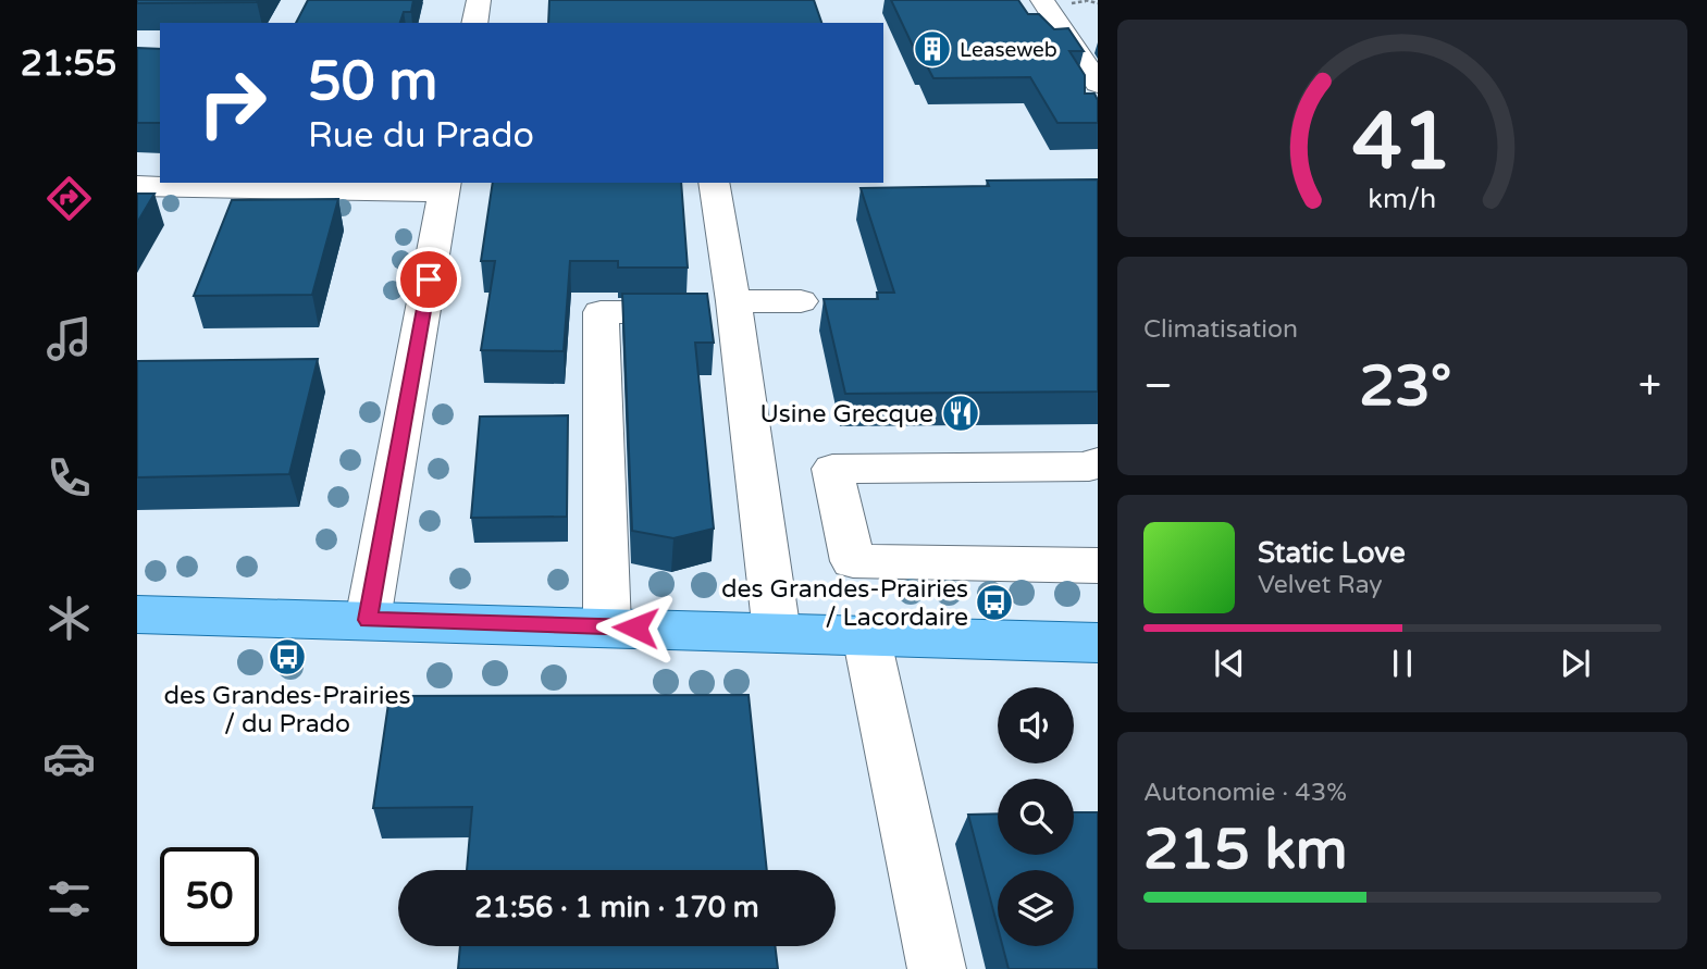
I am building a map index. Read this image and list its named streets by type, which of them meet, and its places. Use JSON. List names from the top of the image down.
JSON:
{
  "places": {
    "building": ["Leaseweb"],
    "restaurant": ["Usine Grecque"],
    "bus stop": ["des Grandes-Prairies / Lacordaire", "des Grandes-Prairies / du Prado"]
  },
  "page": {
    "tabs": "21:55",
    "turn": ["50 m", "Rue du Prado"],
    "tile": [
      "Climatisation",
      ["Autonomie · 43%", "215 km"]
    ],
    "heat": ["−", "23°", "+"],
    "song": ["Static Love", "Velvet Ray"],
    "limit": "50",
    "trip": "21:56 · 1 min · 170 m",
    "gauge": ["41", "km/h"]
  }
}
